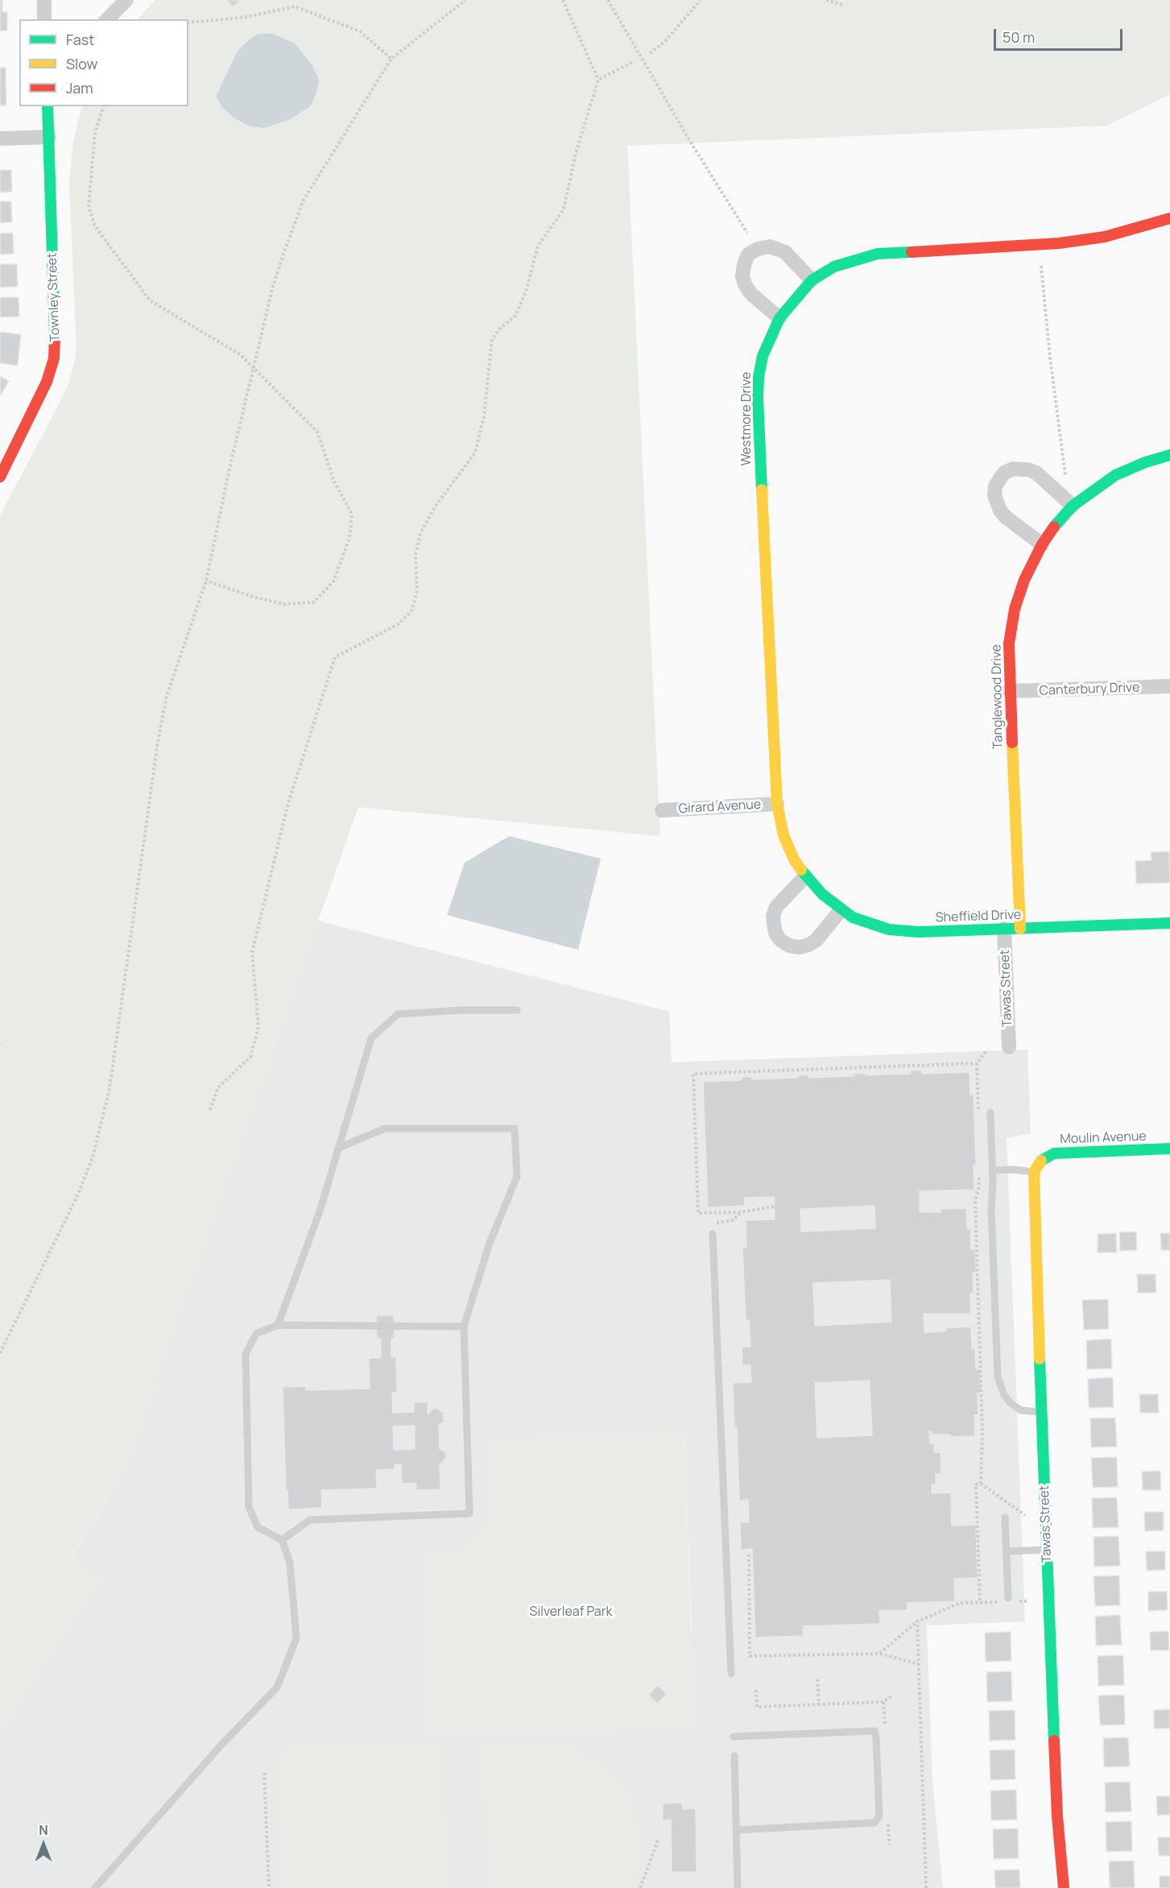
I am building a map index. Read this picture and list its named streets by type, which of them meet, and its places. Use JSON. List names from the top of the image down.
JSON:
{
  "streets": {
    "street": [
      "Townley Street",
      "Westmore Drive",
      "Canterbury Drive",
      "Tanglewood Drive",
      "Girard Avenue",
      "Sheffield Drive",
      "Tawas Street",
      "Moulin Avenue"
    ]
  },
  "crossings": [
    ["Westmore Drive", "Girard Avenue"],
    ["Westmore Drive", "Sheffield Drive"],
    ["Canterbury Drive", "Tanglewood Drive"],
    ["Tanglewood Drive", "Sheffield Drive"],
    ["Sheffield Drive", "Tawas Street"],
    ["Tawas Street", "Moulin Avenue"]
  ],
  "parks": ["Silverleaf Park"],
  "legend": ["Fast", "Slow", "Jam"],
  "scale_bar": "50 m",
  "north": "top"
}
